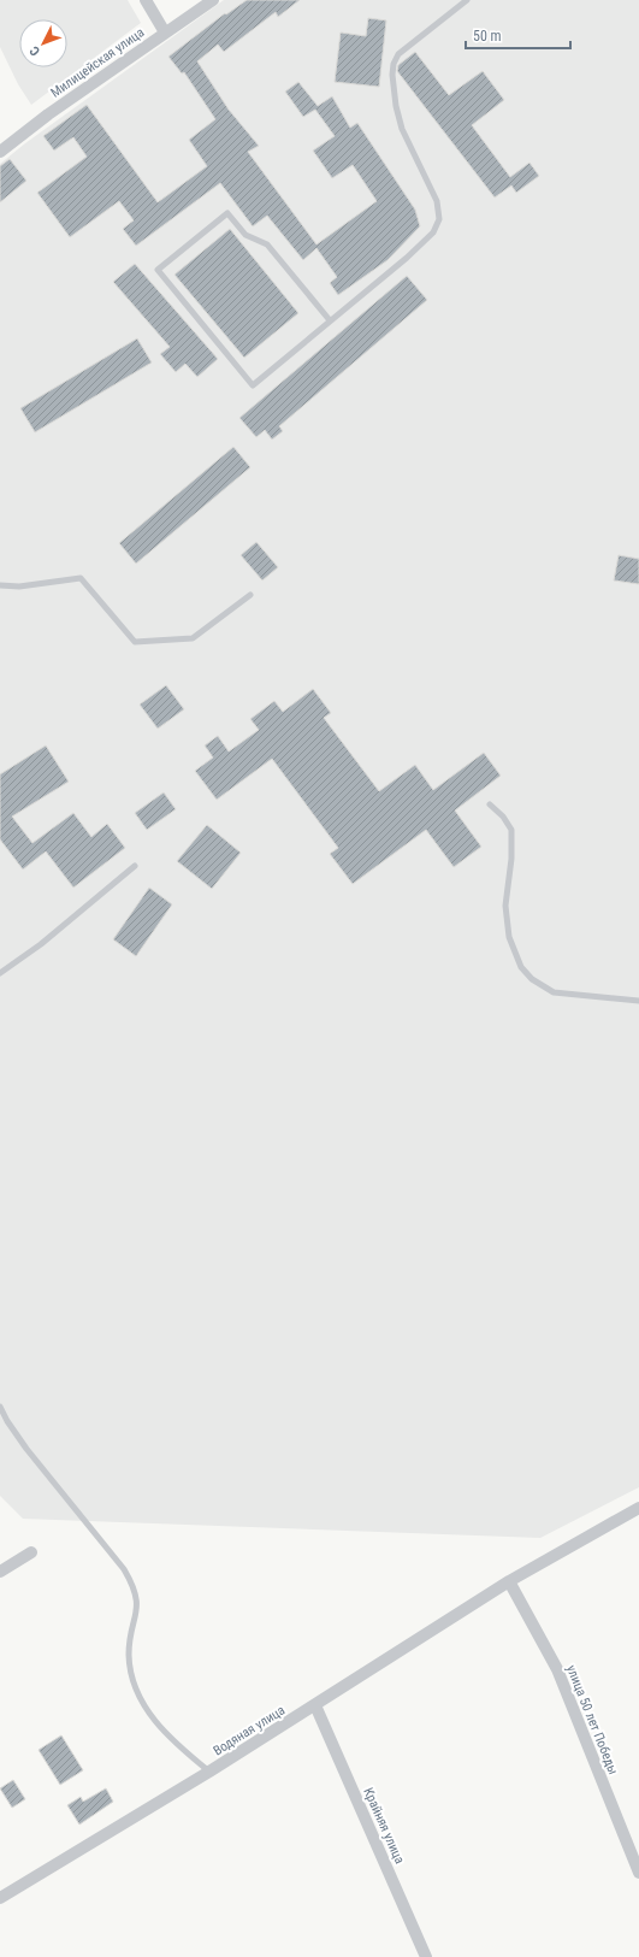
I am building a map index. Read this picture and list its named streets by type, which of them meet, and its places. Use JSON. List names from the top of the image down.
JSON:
{
  "streets": {
    "street": [
      "Милицейская улица",
      "улица 50 лет Победы",
      "Водяная улица",
      "Крайняя улица"
    ]
  },
  "crossings": [
    ["улица 50 лет Победы", "Водяная улица"],
    ["Водяная улица", "Крайняя улица"]
  ],
  "scale_bar": "50 m",
  "north": "bottom left"
}
